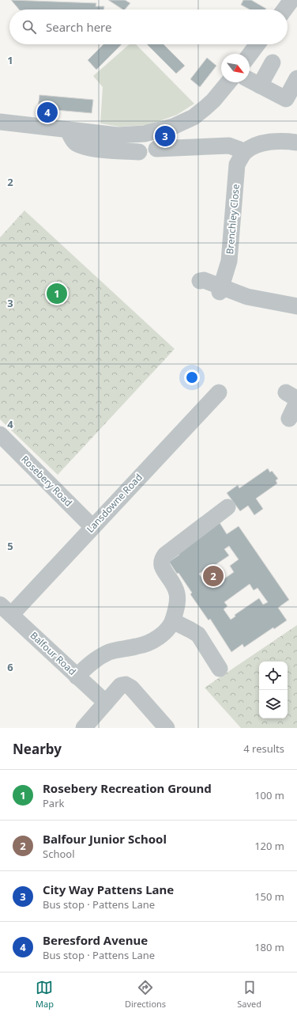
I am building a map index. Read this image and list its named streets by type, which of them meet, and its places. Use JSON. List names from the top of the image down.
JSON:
{
  "streets": {
    "street": [
      "Brenchley Close",
      "Rosebery Road",
      "Lansdowne Road",
      "Balfour Road"
    ]
  },
  "crossings": [
    ["Rosebery Road", "Lansdowne Road"],
    ["Lansdowne Road", "Balfour Road"]
  ],
  "north": "bottom right",
  "page": {
    "search": "Search here",
    "pins": [
      "4",
      "3",
      "1",
      "2"
    ],
    "heading": ["Nearby", "4 results"],
    "list": [
      {
        "mark": "1",
        "name": "Rosebery Recreation Ground",
        "note": "Park",
        "value": "100 m"
      },
      {
        "mark": "2",
        "name": "Balfour Junior School",
        "note": "School",
        "value": "120 m"
      },
      {
        "mark": "3",
        "name": "City Way Pattens Lane",
        "note": "Bus stop · Pattens Lane",
        "value": "150 m"
      },
      {
        "mark": "4",
        "name": "Beresford Avenue",
        "note": "Bus stop · Pattens Lane",
        "value": "180 m"
      }
    ],
    "nav": ["Map", "Directions", "Saved"]
  },
  "grid": {
    "rows": [
      "1",
      "2",
      "3",
      "4",
      "5",
      "6"
    ]
  }
}
